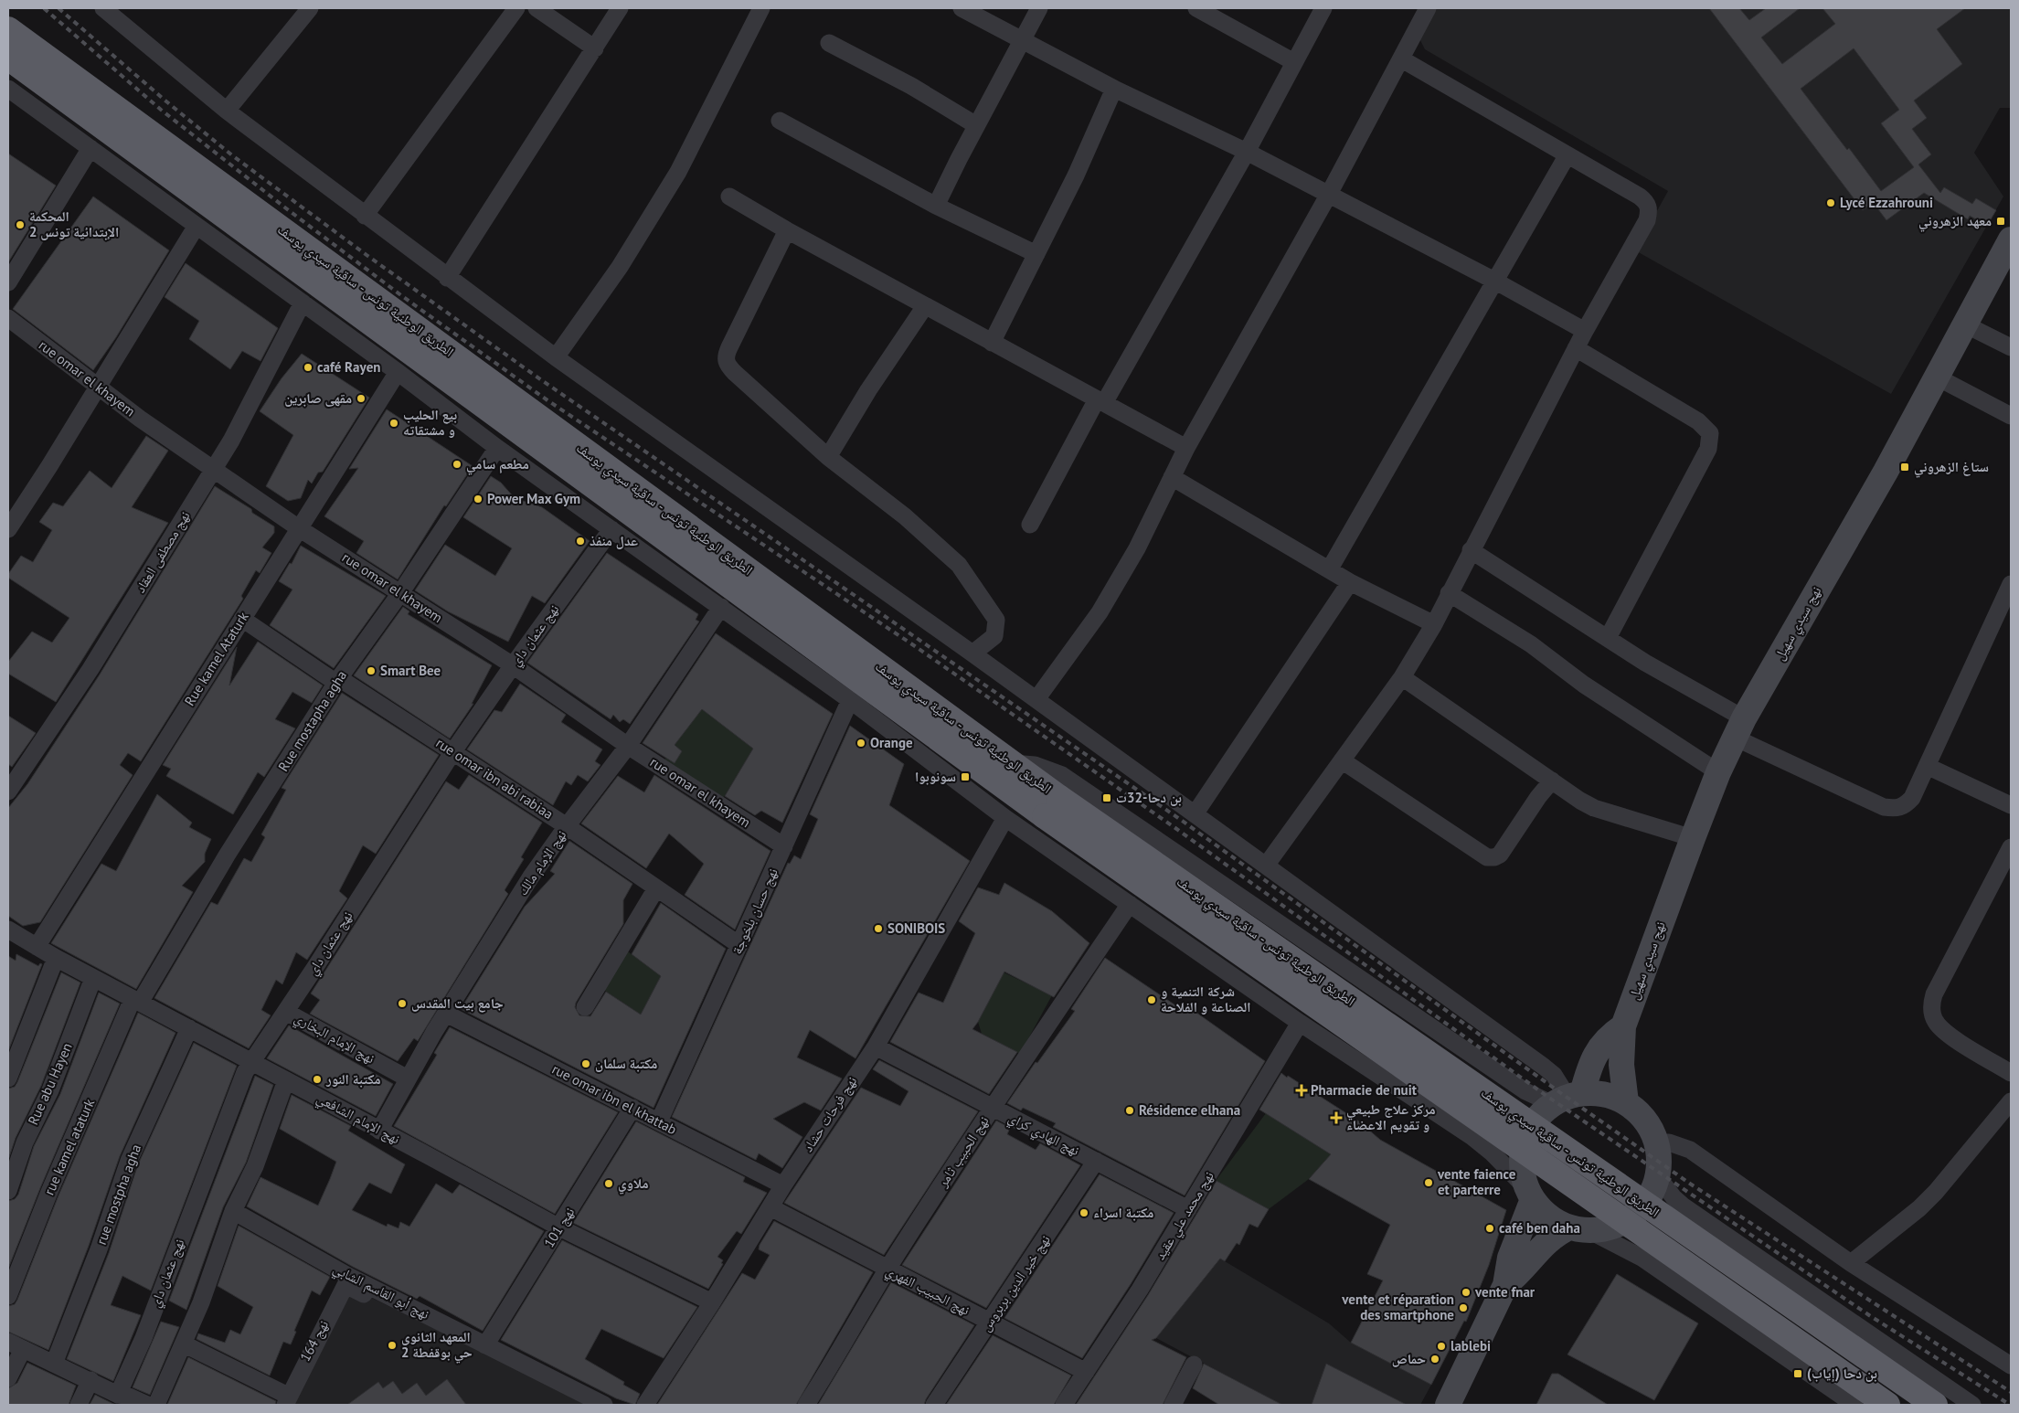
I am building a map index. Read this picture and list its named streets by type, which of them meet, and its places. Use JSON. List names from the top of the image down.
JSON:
{
  "streets": {
    "highway": ["الطريق الوطنية تونس - ساقية سيدي يوسف"],
    "main road": ["نهج سيدي سهيل"],
    "street": [
      "rue omar el khayem",
      "نهج مصطفى العقاد",
      "نهج عثمان داي",
      "Rue kamel Ataturk",
      "Rue mostapha agha",
      "rue omar ibn abi rabiaa",
      "نهج الإمام مالك",
      "نهج حسان بلخوجة",
      "نهج الإمام البخاري",
      "Rue abu Hayen",
      "rue omar ibn el khattab",
      "نهج فرحات حشاد",
      "نهج الإمام الشافعي",
      "نهج الهادي كراي",
      "rue kamel ataturk",
      "نهج الحبيب ثامر",
      "rue mostpha agha",
      "نهج محمد علي عقيد",
      "نهج 101",
      "نهج خير الدين بربروس",
      "نهج الحبيب الفهري",
      "نهج أبو القاسم الشابي",
      "نهج 164"
    ]
  },
  "crossings": [
    ["rue omar el khayem", "نهج مصطفى العقاد"],
    ["rue omar el khayem", "نهج عثمان داي"],
    ["rue omar el khayem", "Rue kamel Ataturk"],
    ["rue omar el khayem", "Rue mostapha agha"],
    ["rue omar el khayem", "نهج الإمام مالك"],
    ["rue omar el khayem", "نهج حسان بلخوجة"],
    ["نهج عثمان داي", "rue omar ibn abi rabiaa"],
    ["نهج عثمان داي", "نهج الإمام البخاري"],
    ["نهج عثمان داي", "نهج الإمام الشافعي"],
    ["Rue kamel Ataturk", "rue omar ibn abi rabiaa"],
    ["Rue kamel Ataturk", "نهج الإمام الشافعي"],
    ["Rue mostapha agha", "rue omar ibn abi rabiaa"],
    ["Rue mostapha agha", "نهج الإمام الشافعي"],
    ["Rue mostapha agha", "rue kamel ataturk"],
    ["rue omar ibn abi rabiaa", "نهج الإمام مالك"],
    ["rue omar ibn abi rabiaa", "نهج حسان بلخوجة"],
    ["نهج الإمام مالك", "نهج الإمام البخاري"],
    ["نهج الإمام مالك", "rue omar ibn el khattab"],
    ["نهج الإمام مالك", "نهج الإمام الشافعي"],
    ["نهج حسان بلخوجة", "rue omar ibn el khattab"],
    ["Rue abu Hayen", "نهج الإمام الشافعي"],
    ["rue omar ibn el khattab", "نهج فرحات حشاد"],
    ["rue omar ibn el khattab", "نهج 101"],
    ["نهج فرحات حشاد", "نهج الإمام الشافعي"],
    ["نهج فرحات حشاد", "نهج الهادي كراي"],
    ["نهج فرحات حشاد", "نهج الحبيب الفهري"],
    ["نهج الإمام الشافعي", "rue kamel ataturk"],
    ["نهج الإمام الشافعي", "rue mostpha agha"],
    ["نهج الإمام الشافعي", "نهج 101"],
    ["نهج الهادي كراي", "نهج الحبيب ثامر"],
    ["نهج الهادي كراي", "نهج محمد علي عقيد"],
    ["نهج الهادي كراي", "نهج خير الدين بربروس"],
    ["نهج الحبيب ثامر", "نهج الحبيب الفهري"],
    ["نهج محمد علي عقيد", "نهج الحبيب الفهري"],
    ["نهج 101", "نهج أبو القاسم الشابي"],
    ["نهج خير الدين بربروس", "نهج الحبيب الفهري"],
    ["نهج أبو القاسم الشابي", "نهج 164"]
  ],
  "places": {
    "other": [
      "Lycé Ezzahrouni",
      "المحكمة الإبتدائية تونس 2",
      "café Rayen",
      "مقهى صابرين",
      "بيع الحليب و مشتقاته",
      "مطعم سامي",
      "Power Max Gym",
      "عدل منفذ",
      "Smart Bee",
      "Orange",
      "SONIBOIS",
      "شركة التنمية و الصناعة و الفلاحة",
      "جامع بيت المقدس",
      "مكتبة سلمان",
      "مكتبة النور",
      "Résidence elhana",
      "vente faience et parterre",
      "ملاوي",
      "مكتبة اسراء",
      "café ben daha",
      "vente fnar",
      "vente et réparation des smartphone",
      "المعهد الثانوي حي بوقفطة 2",
      "lablebi",
      "حماص"
    ],
    "transit": [
      "معهد الزهروني",
      "ستاغ الزهروني",
      "سونوبوا",
      "بن دحا-32ت",
      "بن دحا (إياب)"
    ],
    "health": ["Pharmacie de nuit", "مركز علاج طبيعي و تقويم الاعضاء"]
  }
}
